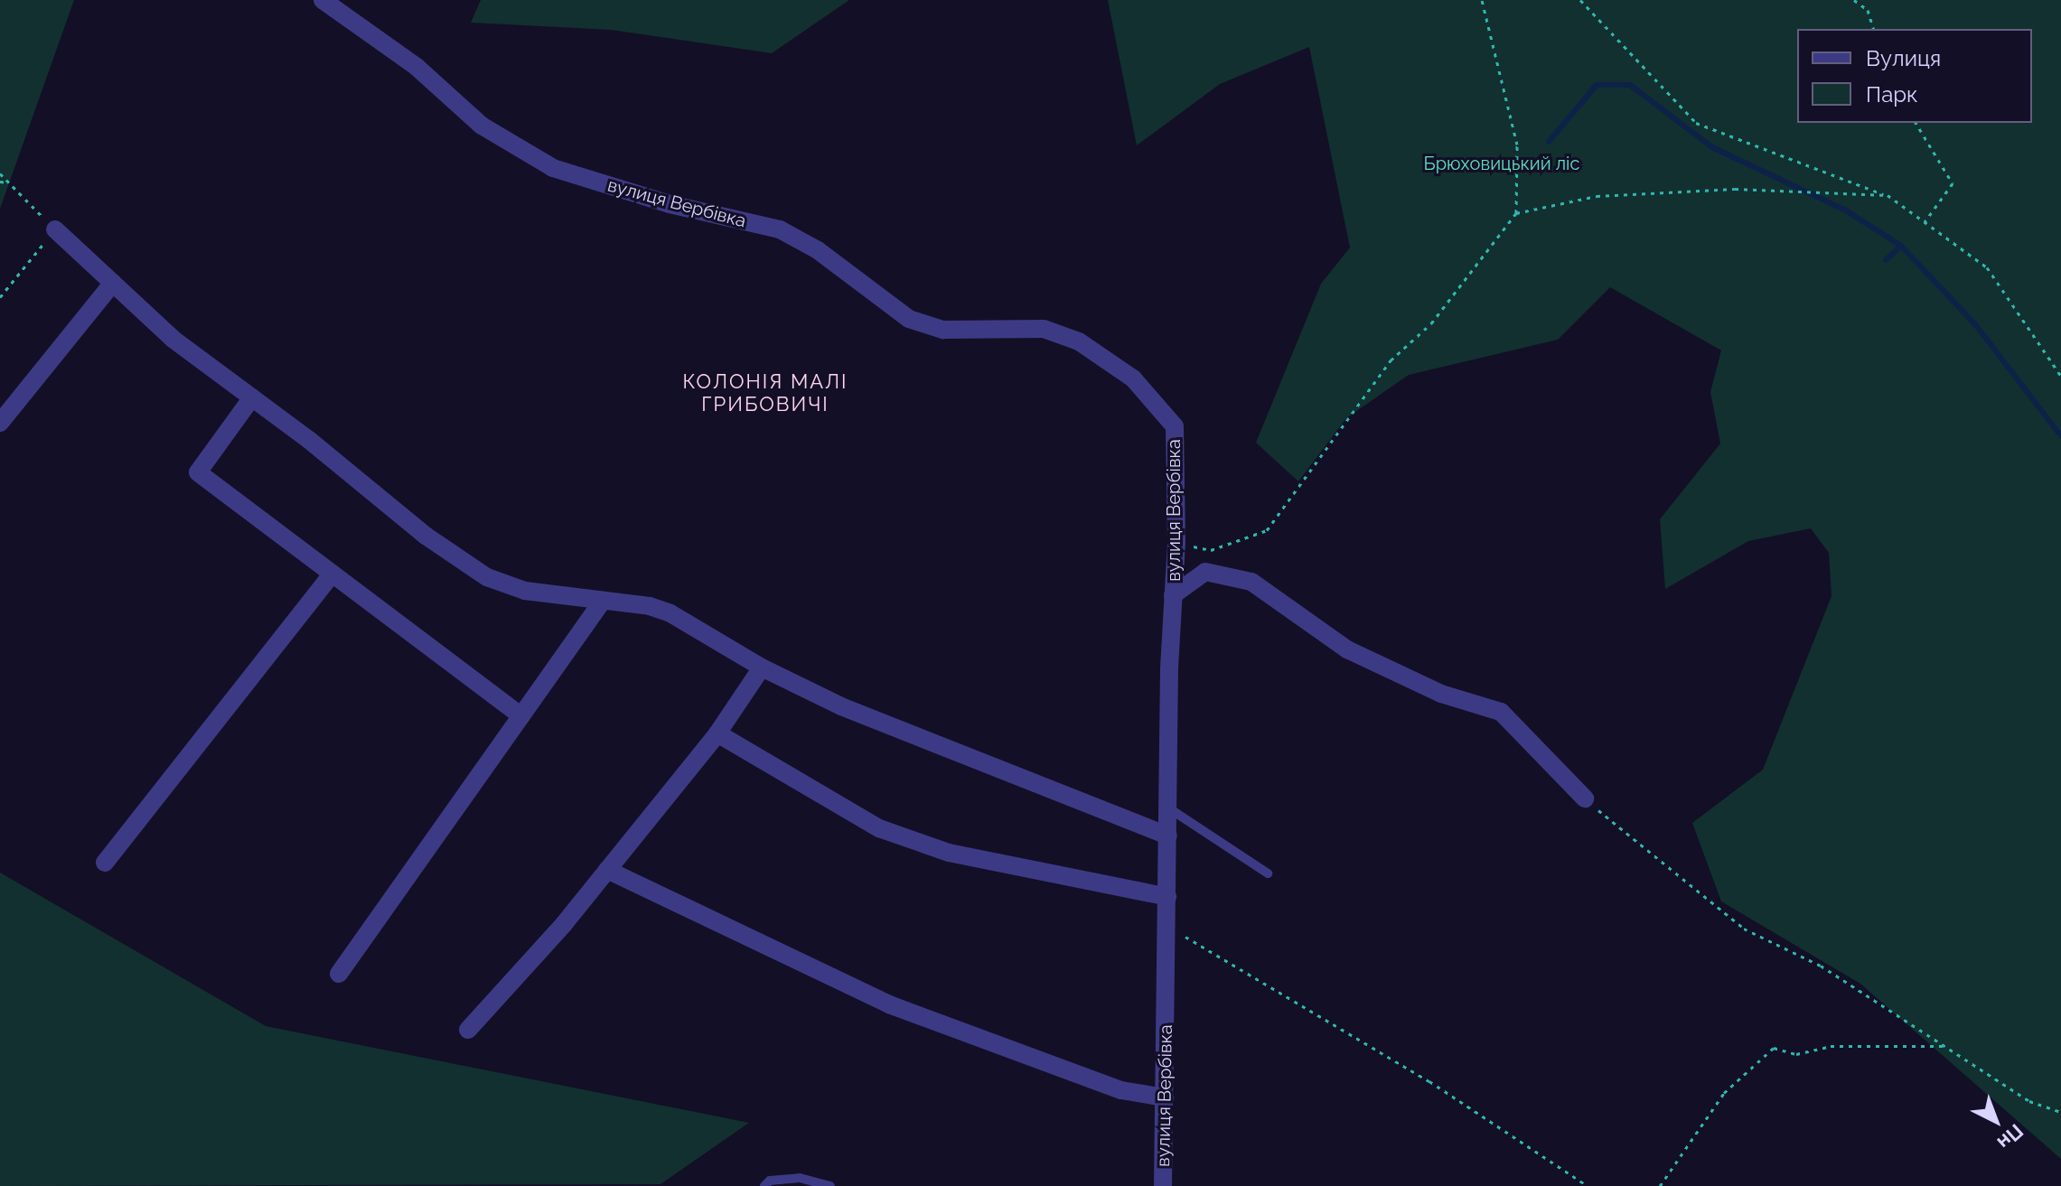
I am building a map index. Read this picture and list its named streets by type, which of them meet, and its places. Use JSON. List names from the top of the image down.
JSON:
{
  "streets": {
    "street": ["вулиця Вербівка"]
  },
  "districts": ["КОЛОНІЯ МАЛІ ГРИБОВИЧІ"],
  "parks": ["Брюховицький ліс"],
  "legend": ["Вулиця", "Парк"],
  "north": "bottom right"
}
